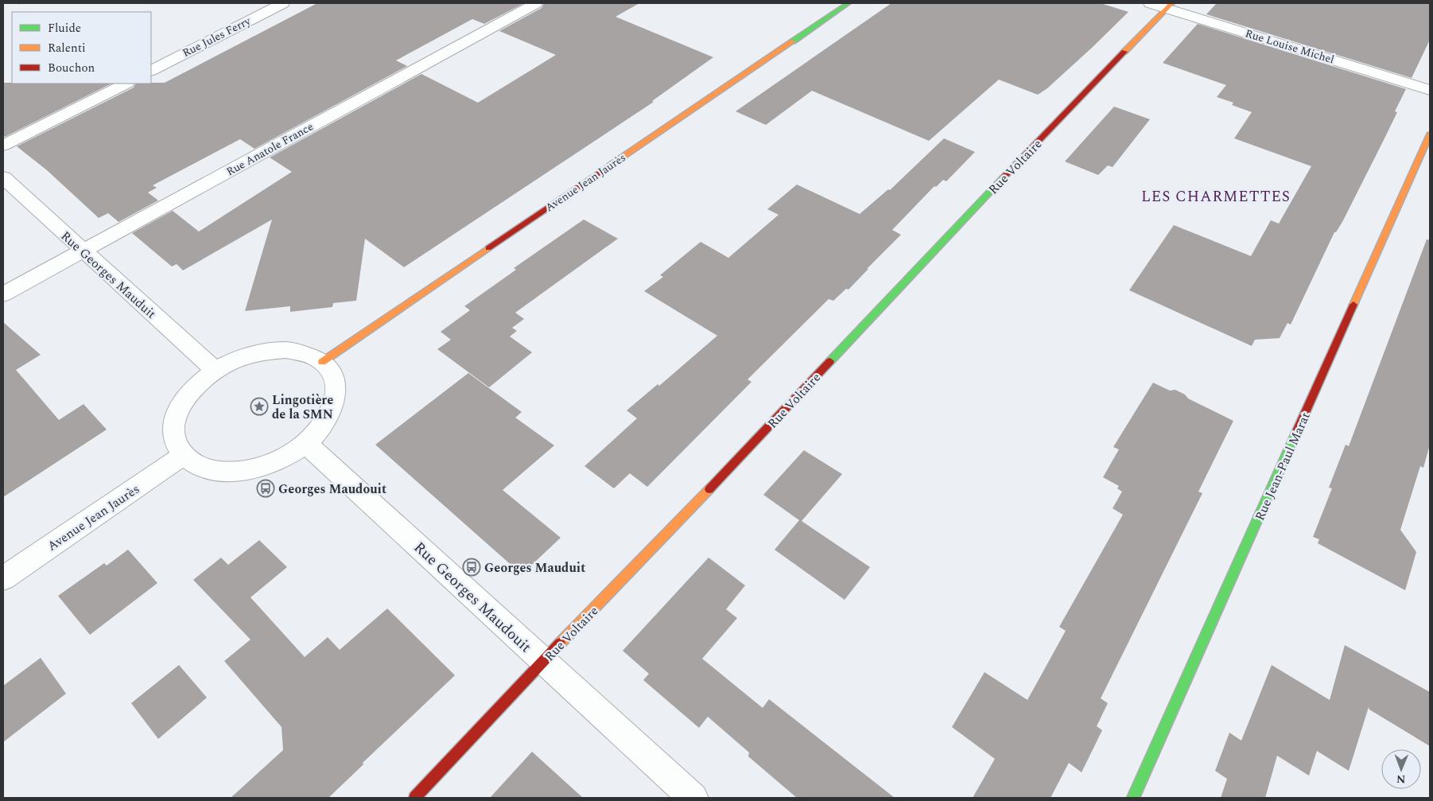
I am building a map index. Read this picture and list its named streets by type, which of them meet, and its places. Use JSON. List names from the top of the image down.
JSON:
{
  "streets": {
    "street": [
      "Rue Jules Ferry",
      "Rue Louise Michel",
      "Rue Anatole France",
      "Rue Voltaire",
      "Avenue Jean Jaurès",
      "Rue Georges Mauduit",
      "Rue Jean-Paul Marat",
      "Rue Georges Maudouit"
    ]
  },
  "crossings": [
    ["Rue Louise Michel", "Rue Voltaire"],
    ["Rue Anatole France", "Rue Georges Mauduit"],
    ["Rue Voltaire", "Rue Georges Maudouit"],
    ["Avenue Jean Jaurès", "Rue Georges Mauduit"],
    ["Avenue Jean Jaurès", "Rue Georges Maudouit"],
    ["Rue Georges Mauduit", "Rue Georges Maudouit"]
  ],
  "districts": ["LES CHARMETTES"],
  "places": {
    "place": ["Lingotière de la SMN"],
    "bus stop": ["Georges Maudouit", "Georges Mauduit"]
  },
  "legend": ["Fluide", "Ralenti", "Bouchon"],
  "north": "bottom"
}
